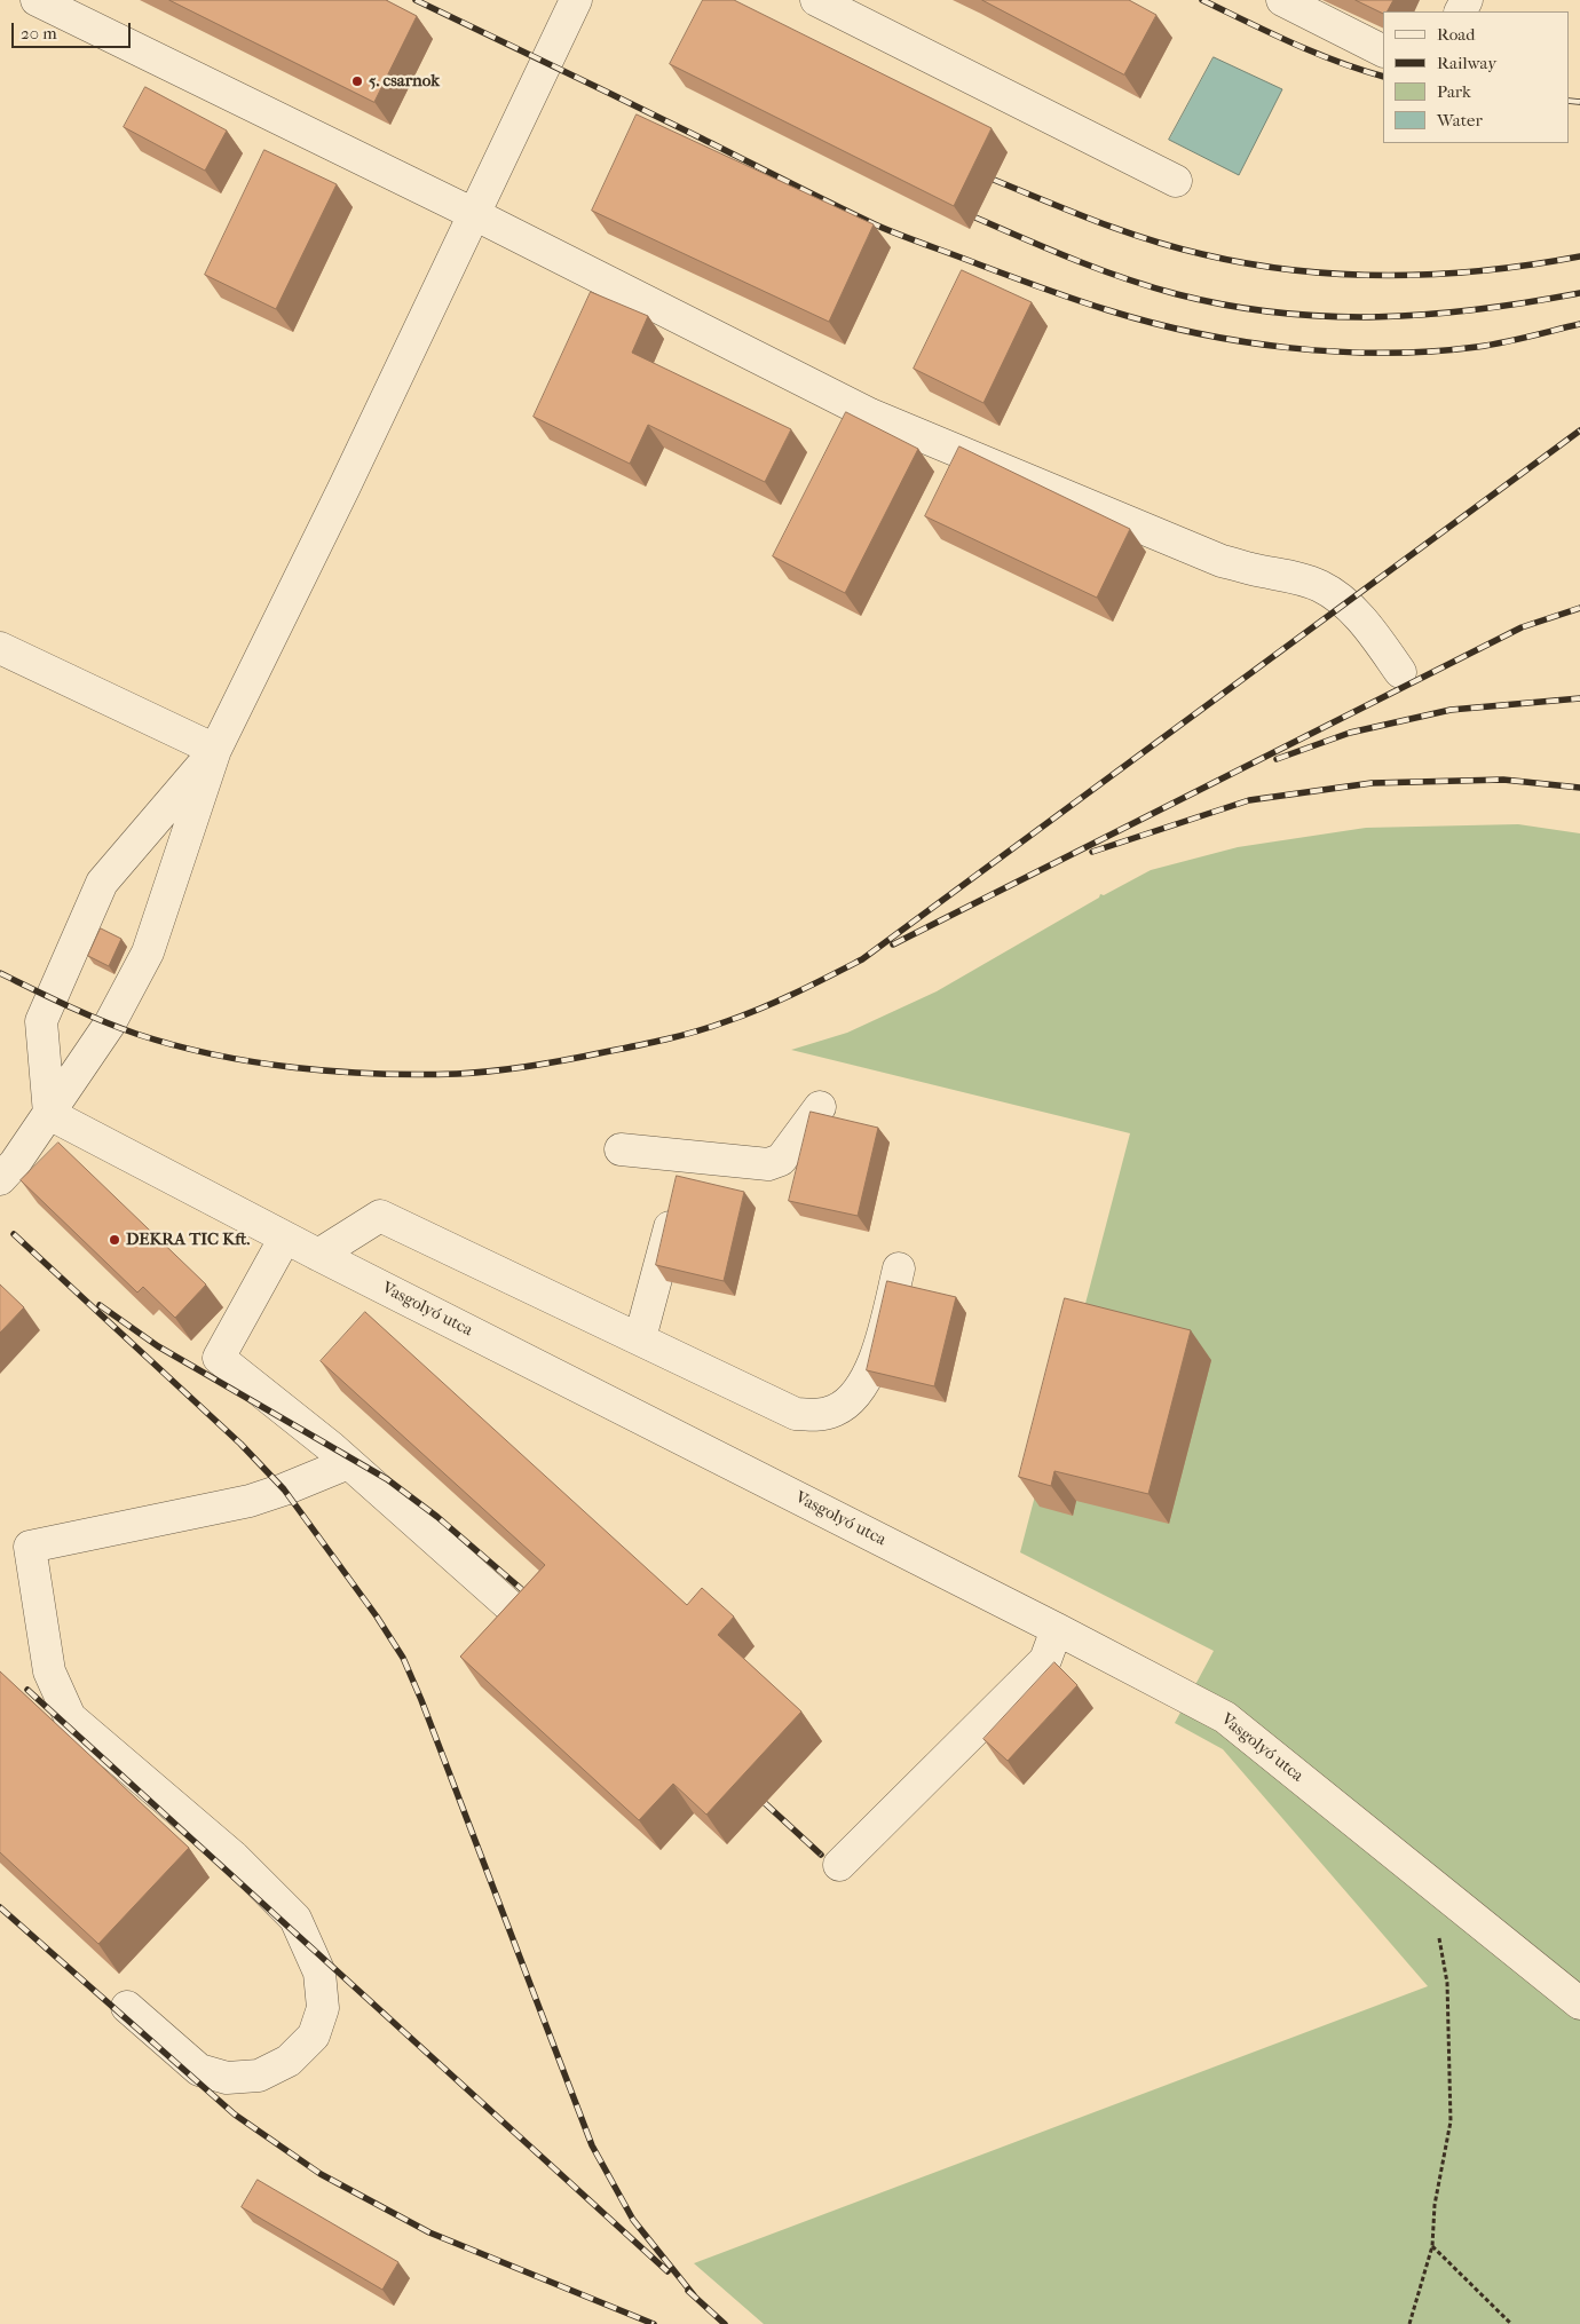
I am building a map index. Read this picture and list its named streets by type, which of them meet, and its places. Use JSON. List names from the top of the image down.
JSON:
{
  "streets": {
    "street": ["Vasgolyó utca"]
  },
  "places": ["5. csarnok", "DEKRA TIC Kft."],
  "legend": [
    "Road",
    "Railway",
    "Park",
    "Water"
  ],
  "scale_bar": "20 m"
}
